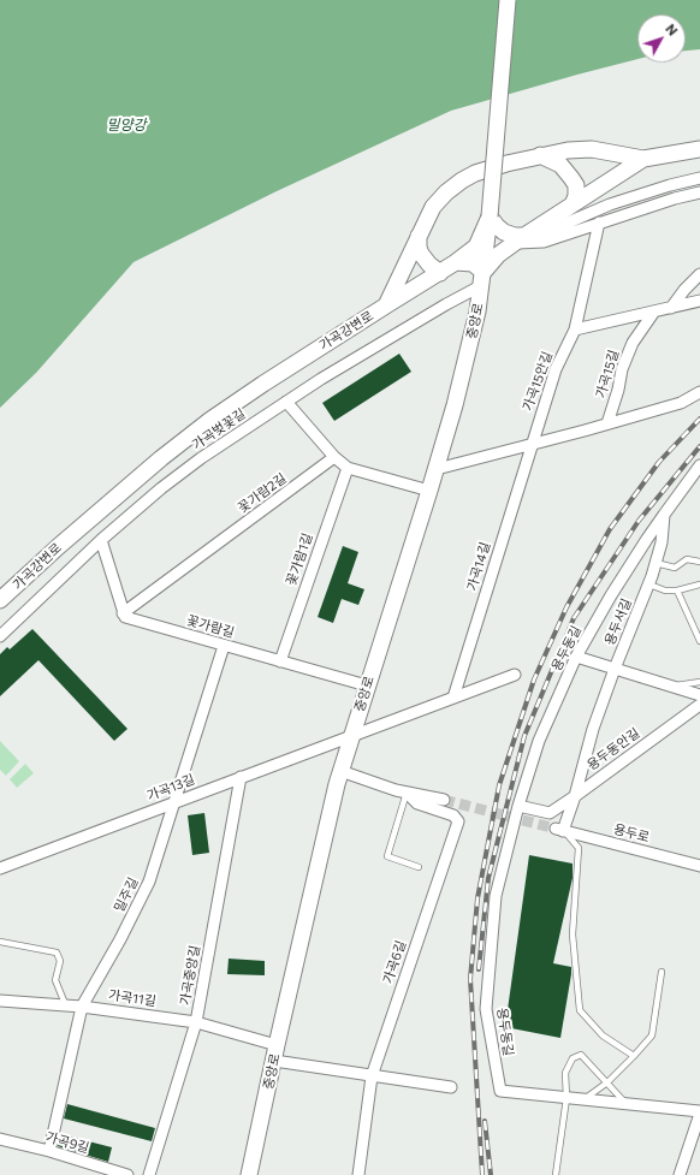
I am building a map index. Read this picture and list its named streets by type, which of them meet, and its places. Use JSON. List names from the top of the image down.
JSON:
{
  "streets": {
    "main road": ["중앙로", "가곡강변로"],
    "street": [
      "가곡15길",
      "가곡15안길",
      "가곡벚꽃길",
      "꽃가람2길",
      "꽃가람1길",
      "가곡14길",
      "용두서길",
      "꽃가람길",
      "용두동길",
      "용두동안길",
      "가곡13길",
      "용두로",
      "밀주길",
      "가곡6길",
      "가곡중앙길",
      "가곡11길",
      "가곡9길"
    ]
  },
  "crossings": [
    ["중앙로", "가곡벚꽃길"],
    ["중앙로", "꽃가람길"],
    ["중앙로", "가곡13길"],
    ["중앙로", "가곡11길"],
    ["가곡15안길", "가곡14길"],
    ["꽃가람2길", "꽃가람길"],
    ["꽃가람1길", "꽃가람길"],
    ["용두서길", "용두동길"],
    ["용두서길", "용두동안길"],
    ["꽃가람길", "밀주길"],
    ["가곡13길", "밀주길"],
    ["가곡13길", "가곡중앙길"],
    ["밀주길", "가곡11길"],
    ["밀주길", "가곡9길"],
    ["가곡중앙길", "가곡11길"]
  ],
  "water": ["밀양강"],
  "north": "top right"
}
